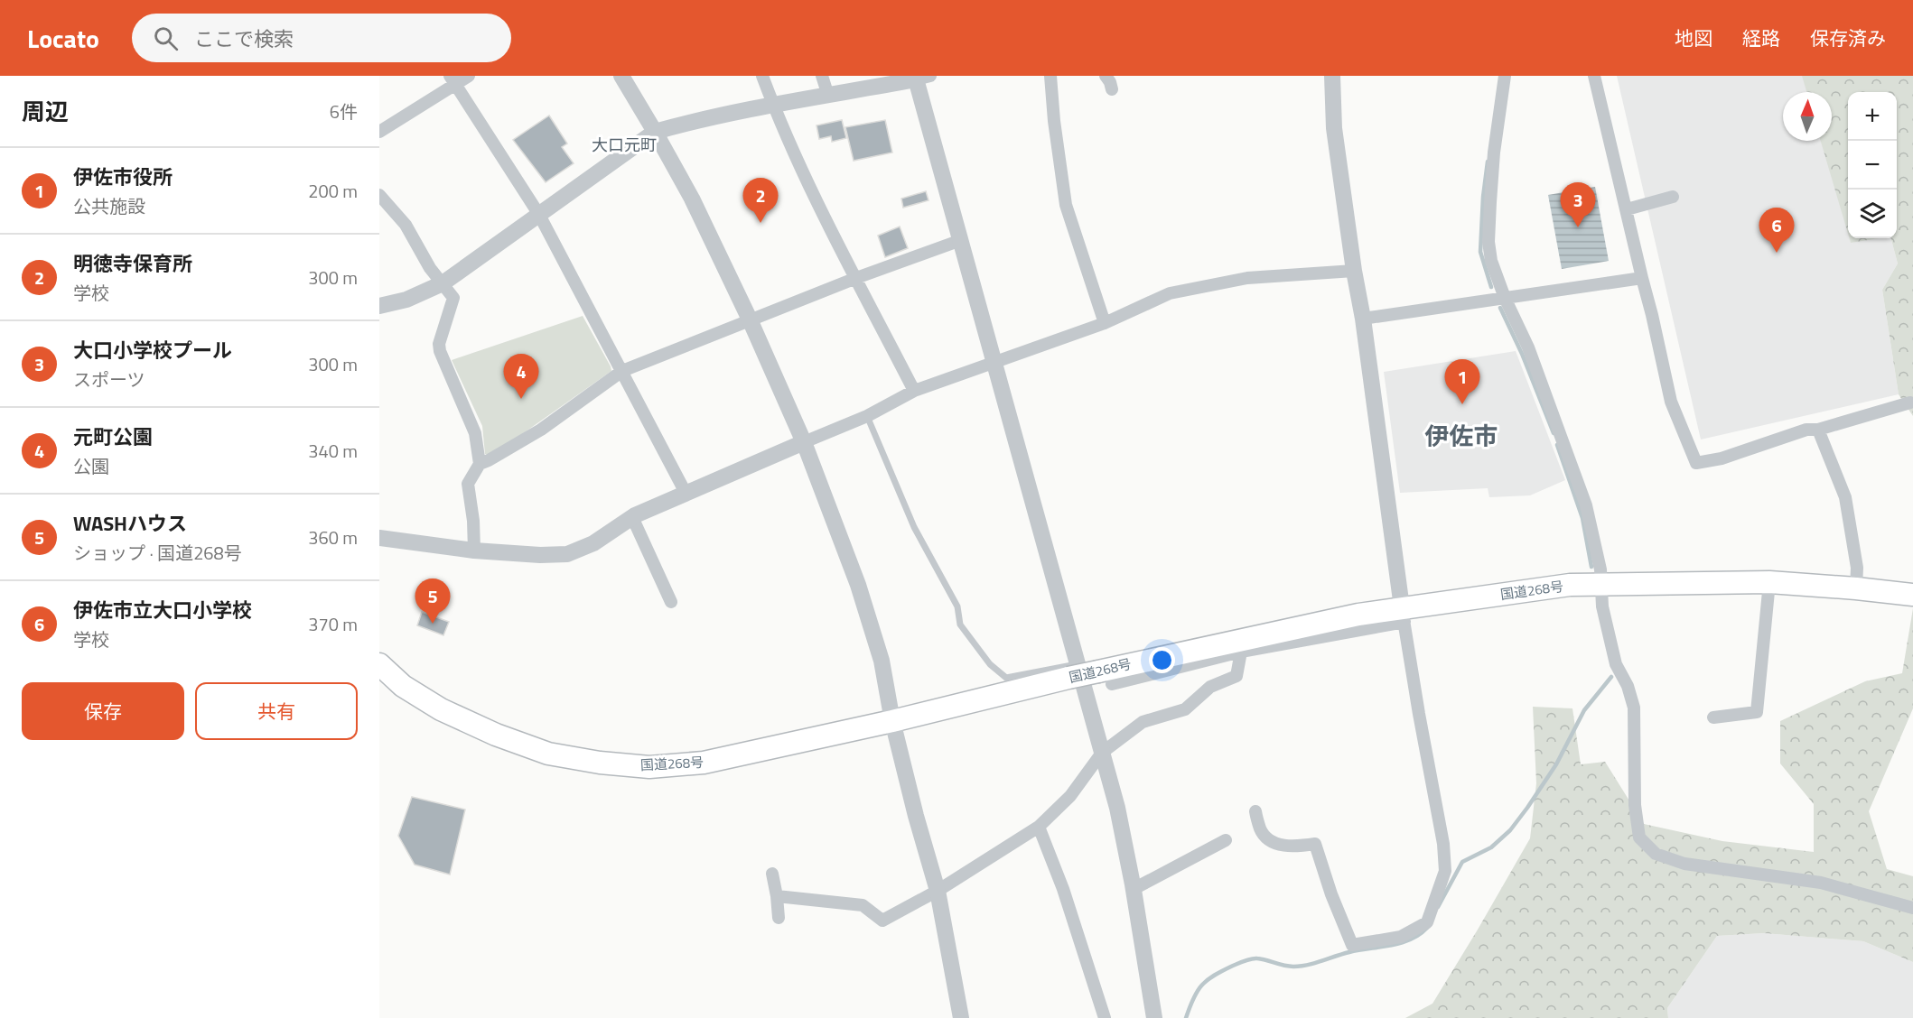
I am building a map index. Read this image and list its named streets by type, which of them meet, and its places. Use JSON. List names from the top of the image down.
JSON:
{
  "streets": {
    "highway": ["国道268号"]
  },
  "districts": ["大口元町", "伊佐市"],
  "north": "top",
  "page": {
    "header": "Locato",
    "search": "ここで検索",
    "nav": ["地図", "経路", "保存済み"],
    "heading": ["周辺", "6件"],
    "map_buttons": ["+", "−"],
    "list": [
      {
        "mark": "1",
        "name": "伊佐市役所",
        "note": "公共施設",
        "value": "200 m"
      },
      {
        "mark": "2",
        "name": "明徳寺保育所",
        "note": "学校",
        "value": "300 m"
      },
      {
        "mark": "3",
        "name": "大口小学校プール",
        "note": "スポーツ",
        "value": "300 m"
      },
      {
        "mark": "4",
        "name": "元町公園",
        "note": "公園",
        "value": "340 m"
      },
      {
        "mark": "5",
        "name": "WASHハウス",
        "note": "ショップ · 国道268号",
        "value": "360 m"
      },
      {
        "mark": "6",
        "name": "伊佐市立大口小学校",
        "note": "学校",
        "value": "370 m"
      }
    ],
    "pins": [
      "2",
      "3",
      "6",
      "4",
      "1",
      "5"
    ],
    "buttons": ["保存", "共有"]
  }
}
